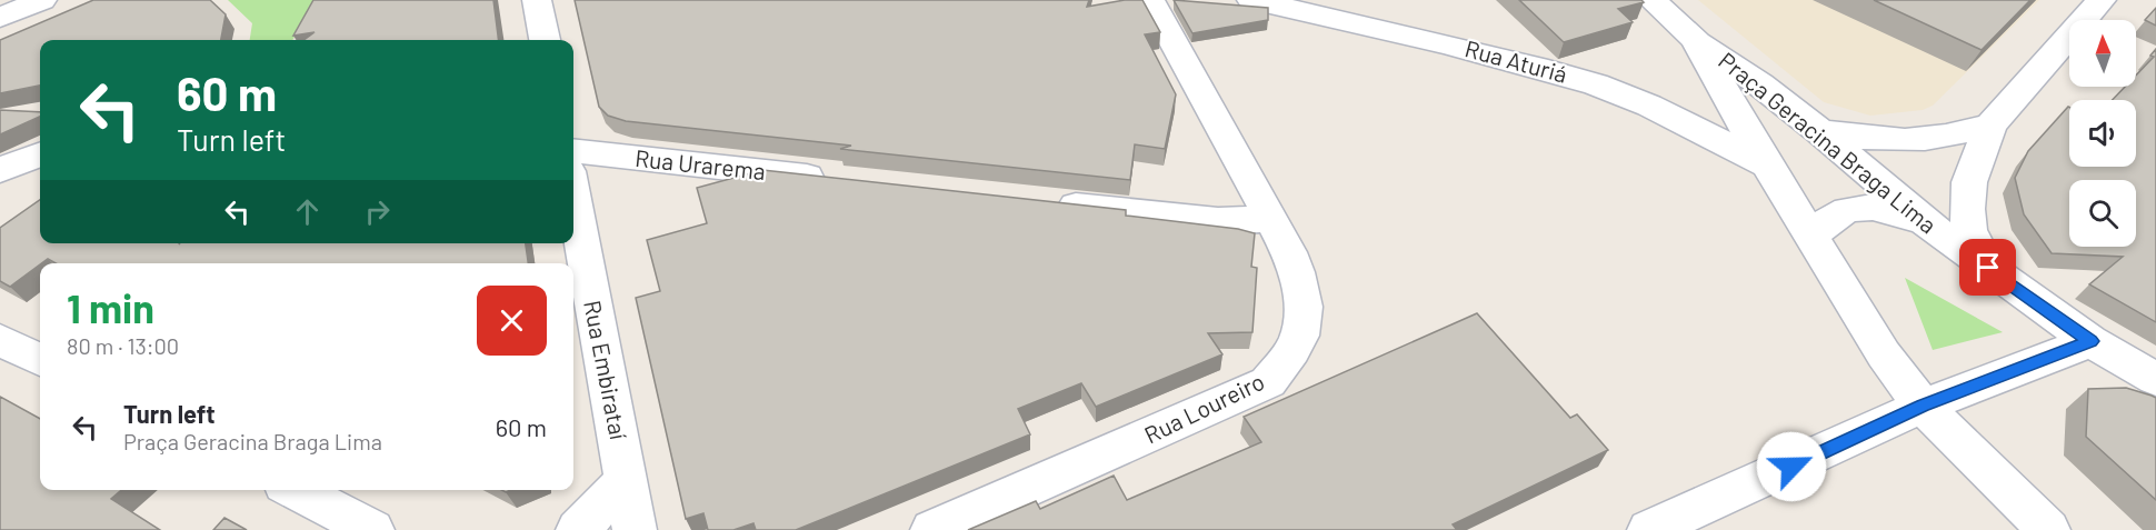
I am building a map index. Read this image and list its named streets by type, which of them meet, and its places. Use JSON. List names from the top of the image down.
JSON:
{
  "streets": {
    "street": [
      "Rua Aturiá",
      "Praça Geracina Braga Lima",
      "Rua Urarema",
      "Rua Embirataí",
      "Rua Loureiro"
    ]
  },
  "north": "top",
  "page": {
    "turn": ["60 m", "Turn left"],
    "heading": ["1 min", "80 m · 13:00"],
    "list": [
      {
        "name": "Turn left",
        "note": "Praça Geracina Braga Lima",
        "value": "60 m"
      }
    ]
  }
}
